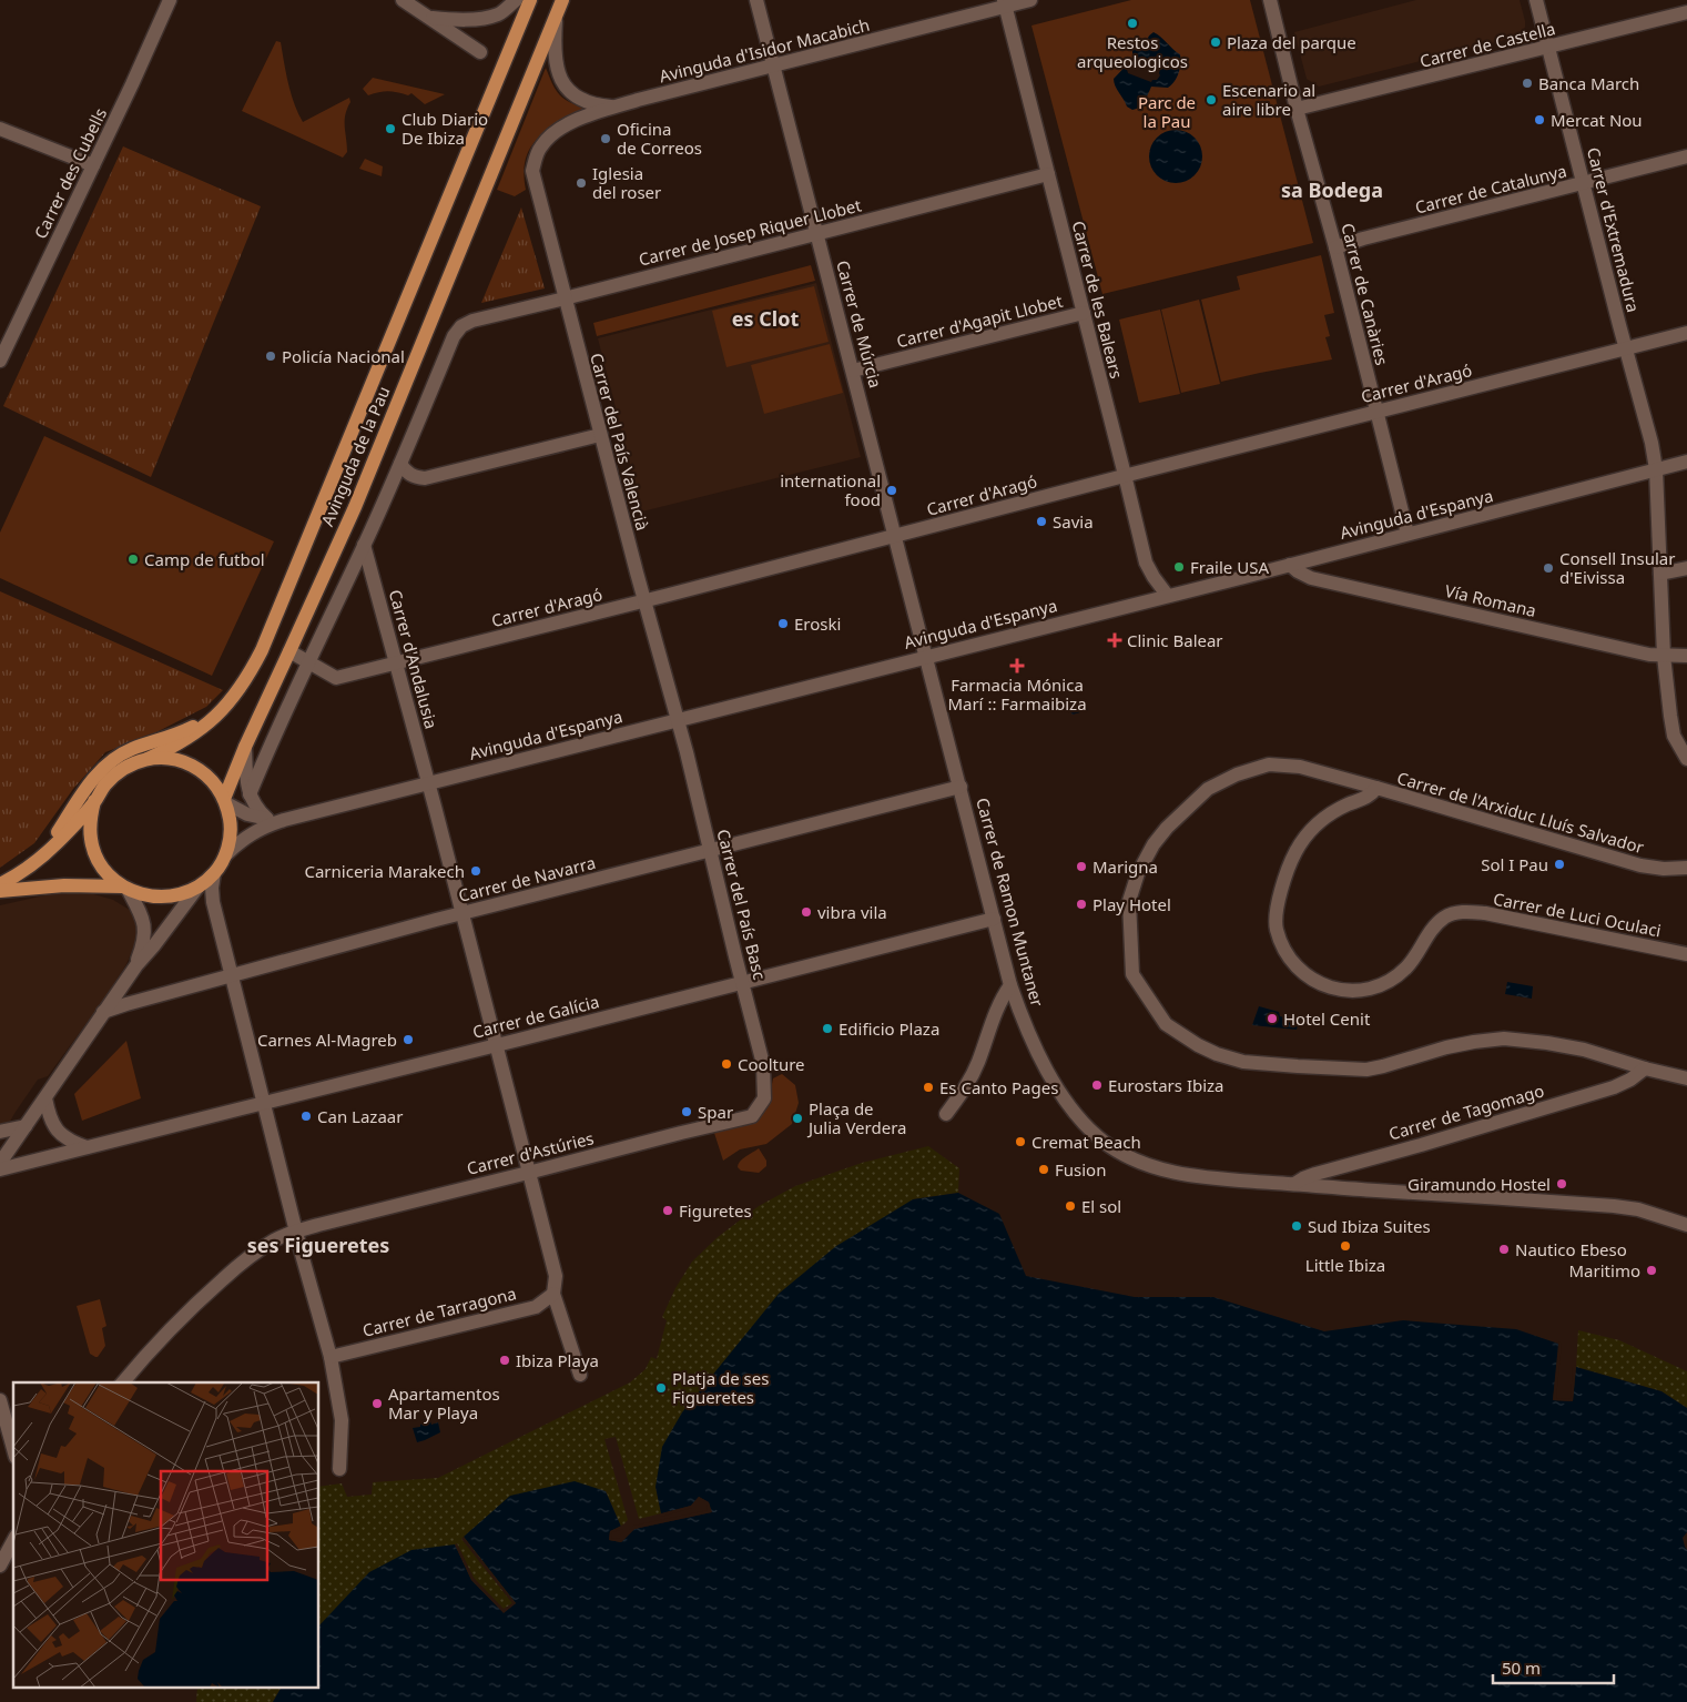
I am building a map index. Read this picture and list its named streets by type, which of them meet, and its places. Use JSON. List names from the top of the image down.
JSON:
{
  "streets": {
    "main road": ["Avinguda de la Pau"],
    "street": [
      "Carrer de Castella",
      "Avinguda d'Isidor Macabich",
      "Carrer des Cubells",
      "Carrer de Catalunya",
      "Carrer d'Extremadura",
      "Carrer de Josep Riquer Llobet",
      "Carrer de Canàries",
      "Carrer de les Balears",
      "Carrer d'Agapit Llobet",
      "Carrer de Múrcia",
      "Carrer d'Aragó",
      "Carrer del País Valencià",
      "Avinguda d'Espanya",
      "Vía Romana",
      "Carrer d'Andalusia",
      "Carrer de l'Arxiduc Lluís Salvador",
      "Carrer de Navarra",
      "Carrer de Ramon Muntaner",
      "Carrer del País Basc",
      "Carrer de Luci Oculaci",
      "Carrer de Galícia",
      "Carrer de Tagomago",
      "Carrer d'Astúries",
      "Carrer de Tarragona"
    ]
  },
  "crossings": [
    ["Carrer de Castella", "Carrer d'Extremadura"],
    ["Carrer de Castella", "Carrer de Canàries"],
    ["Avinguda d'Isidor Macabich", "Carrer de les Balears"],
    ["Avinguda d'Isidor Macabich", "Carrer de Múrcia"],
    ["Avinguda d'Isidor Macabich", "Carrer del País Valencià"],
    ["Carrer de Catalunya", "Carrer d'Extremadura"],
    ["Carrer de Catalunya", "Carrer de Canàries"],
    ["Carrer d'Extremadura", "Carrer d'Aragó"],
    ["Carrer d'Extremadura", "Avinguda d'Espanya"],
    ["Carrer de Josep Riquer Llobet", "Carrer de les Balears"],
    ["Carrer de Josep Riquer Llobet", "Carrer de Múrcia"],
    ["Carrer de Josep Riquer Llobet", "Carrer del País Valencià"],
    ["Carrer de Canàries", "Carrer d'Aragó"],
    ["Carrer de Canàries", "Avinguda d'Espanya"],
    ["Carrer de les Balears", "Carrer d'Agapit Llobet"],
    ["Carrer de les Balears", "Carrer d'Aragó"],
    ["Carrer de les Balears", "Avinguda d'Espanya"],
    ["Carrer d'Agapit Llobet", "Carrer de Múrcia"],
    ["Carrer de Múrcia", "Carrer d'Aragó"],
    ["Carrer de Múrcia", "Avinguda d'Espanya"],
    ["Carrer de Múrcia", "Carrer de Ramon Muntaner"],
    ["Carrer d'Aragó", "Carrer del País Valencià"],
    ["Carrer d'Aragó", "Avinguda de la Pau"],
    ["Carrer d'Aragó", "Carrer d'Andalusia"],
    ["Carrer del País Valencià", "Avinguda d'Espanya"],
    ["Carrer del País Valencià", "Carrer del País Basc"],
    ["Avinguda de la Pau", "Avinguda d'Espanya"],
    ["Avinguda d'Espanya", "Vía Romana"],
    ["Avinguda d'Espanya", "Carrer d'Andalusia"],
    ["Avinguda d'Espanya", "Carrer de Ramon Muntaner"],
    ["Avinguda d'Espanya", "Carrer del País Basc"],
    ["Carrer d'Andalusia", "Carrer de Navarra"],
    ["Carrer d'Andalusia", "Carrer de Galícia"],
    ["Carrer d'Andalusia", "Carrer d'Astúries"],
    ["Carrer d'Andalusia", "Carrer de Tarragona"],
    ["Carrer de l'Arxiduc Lluís Salvador", "Carrer de Luci Oculaci"],
    ["Carrer de Navarra", "Carrer de Ramon Muntaner"],
    ["Carrer de Navarra", "Carrer del País Basc"],
    ["Carrer de Ramon Muntaner", "Carrer de Galícia"],
    ["Carrer de Ramon Muntaner", "Carrer de Tagomago"],
    ["Carrer del País Basc", "Carrer de Galícia"],
    ["Carrer del País Basc", "Carrer d'Astúries"]
  ],
  "districts": ["sa Bodega", "es Clot", "ses Figueretes"],
  "parks": ["Parc de la Pau"],
  "places": {
    "other": [
      "Restos arqueologicos",
      "Plaza del parque",
      "Banca March",
      "Escenario al aire libre",
      "Mercat Nou",
      "Club Diario De Ibiza",
      "Oficina de Correos",
      "Iglesia del roser",
      "Policía Nacional",
      "international food",
      "Savia",
      "Camp de futbol",
      "Fraile USA",
      "Consell Insular d'Eivissa",
      "Eroski",
      "Sol I Pau",
      "Marigna",
      "Carniceria Marakech",
      "Play Hotel",
      "vibra vila",
      "Hotel Cenit",
      "Edificio Plaza",
      "Carnes Al-Magreb",
      "Coolture",
      "Eurostars Ibiza",
      "Es Canto Pages",
      "Spar",
      "Can Lazaar",
      "Plaça de Julia Verdera",
      "Cremat Beach",
      "Fusion",
      "Giramundo Hostel",
      "El sol",
      "Figuretes",
      "Sud Ibiza Suites",
      "Little Ibiza",
      "Nautico Ebeso",
      "Maritimo",
      "Ibiza Playa",
      "Platja de ses Figueretes",
      "Apartamentos Mar y Playa"
    ],
    "health": ["Clinic Balear", "Farmacia Mónica Marí :: Farmaibiza"]
  },
  "scale_bar": "50 m"
}
